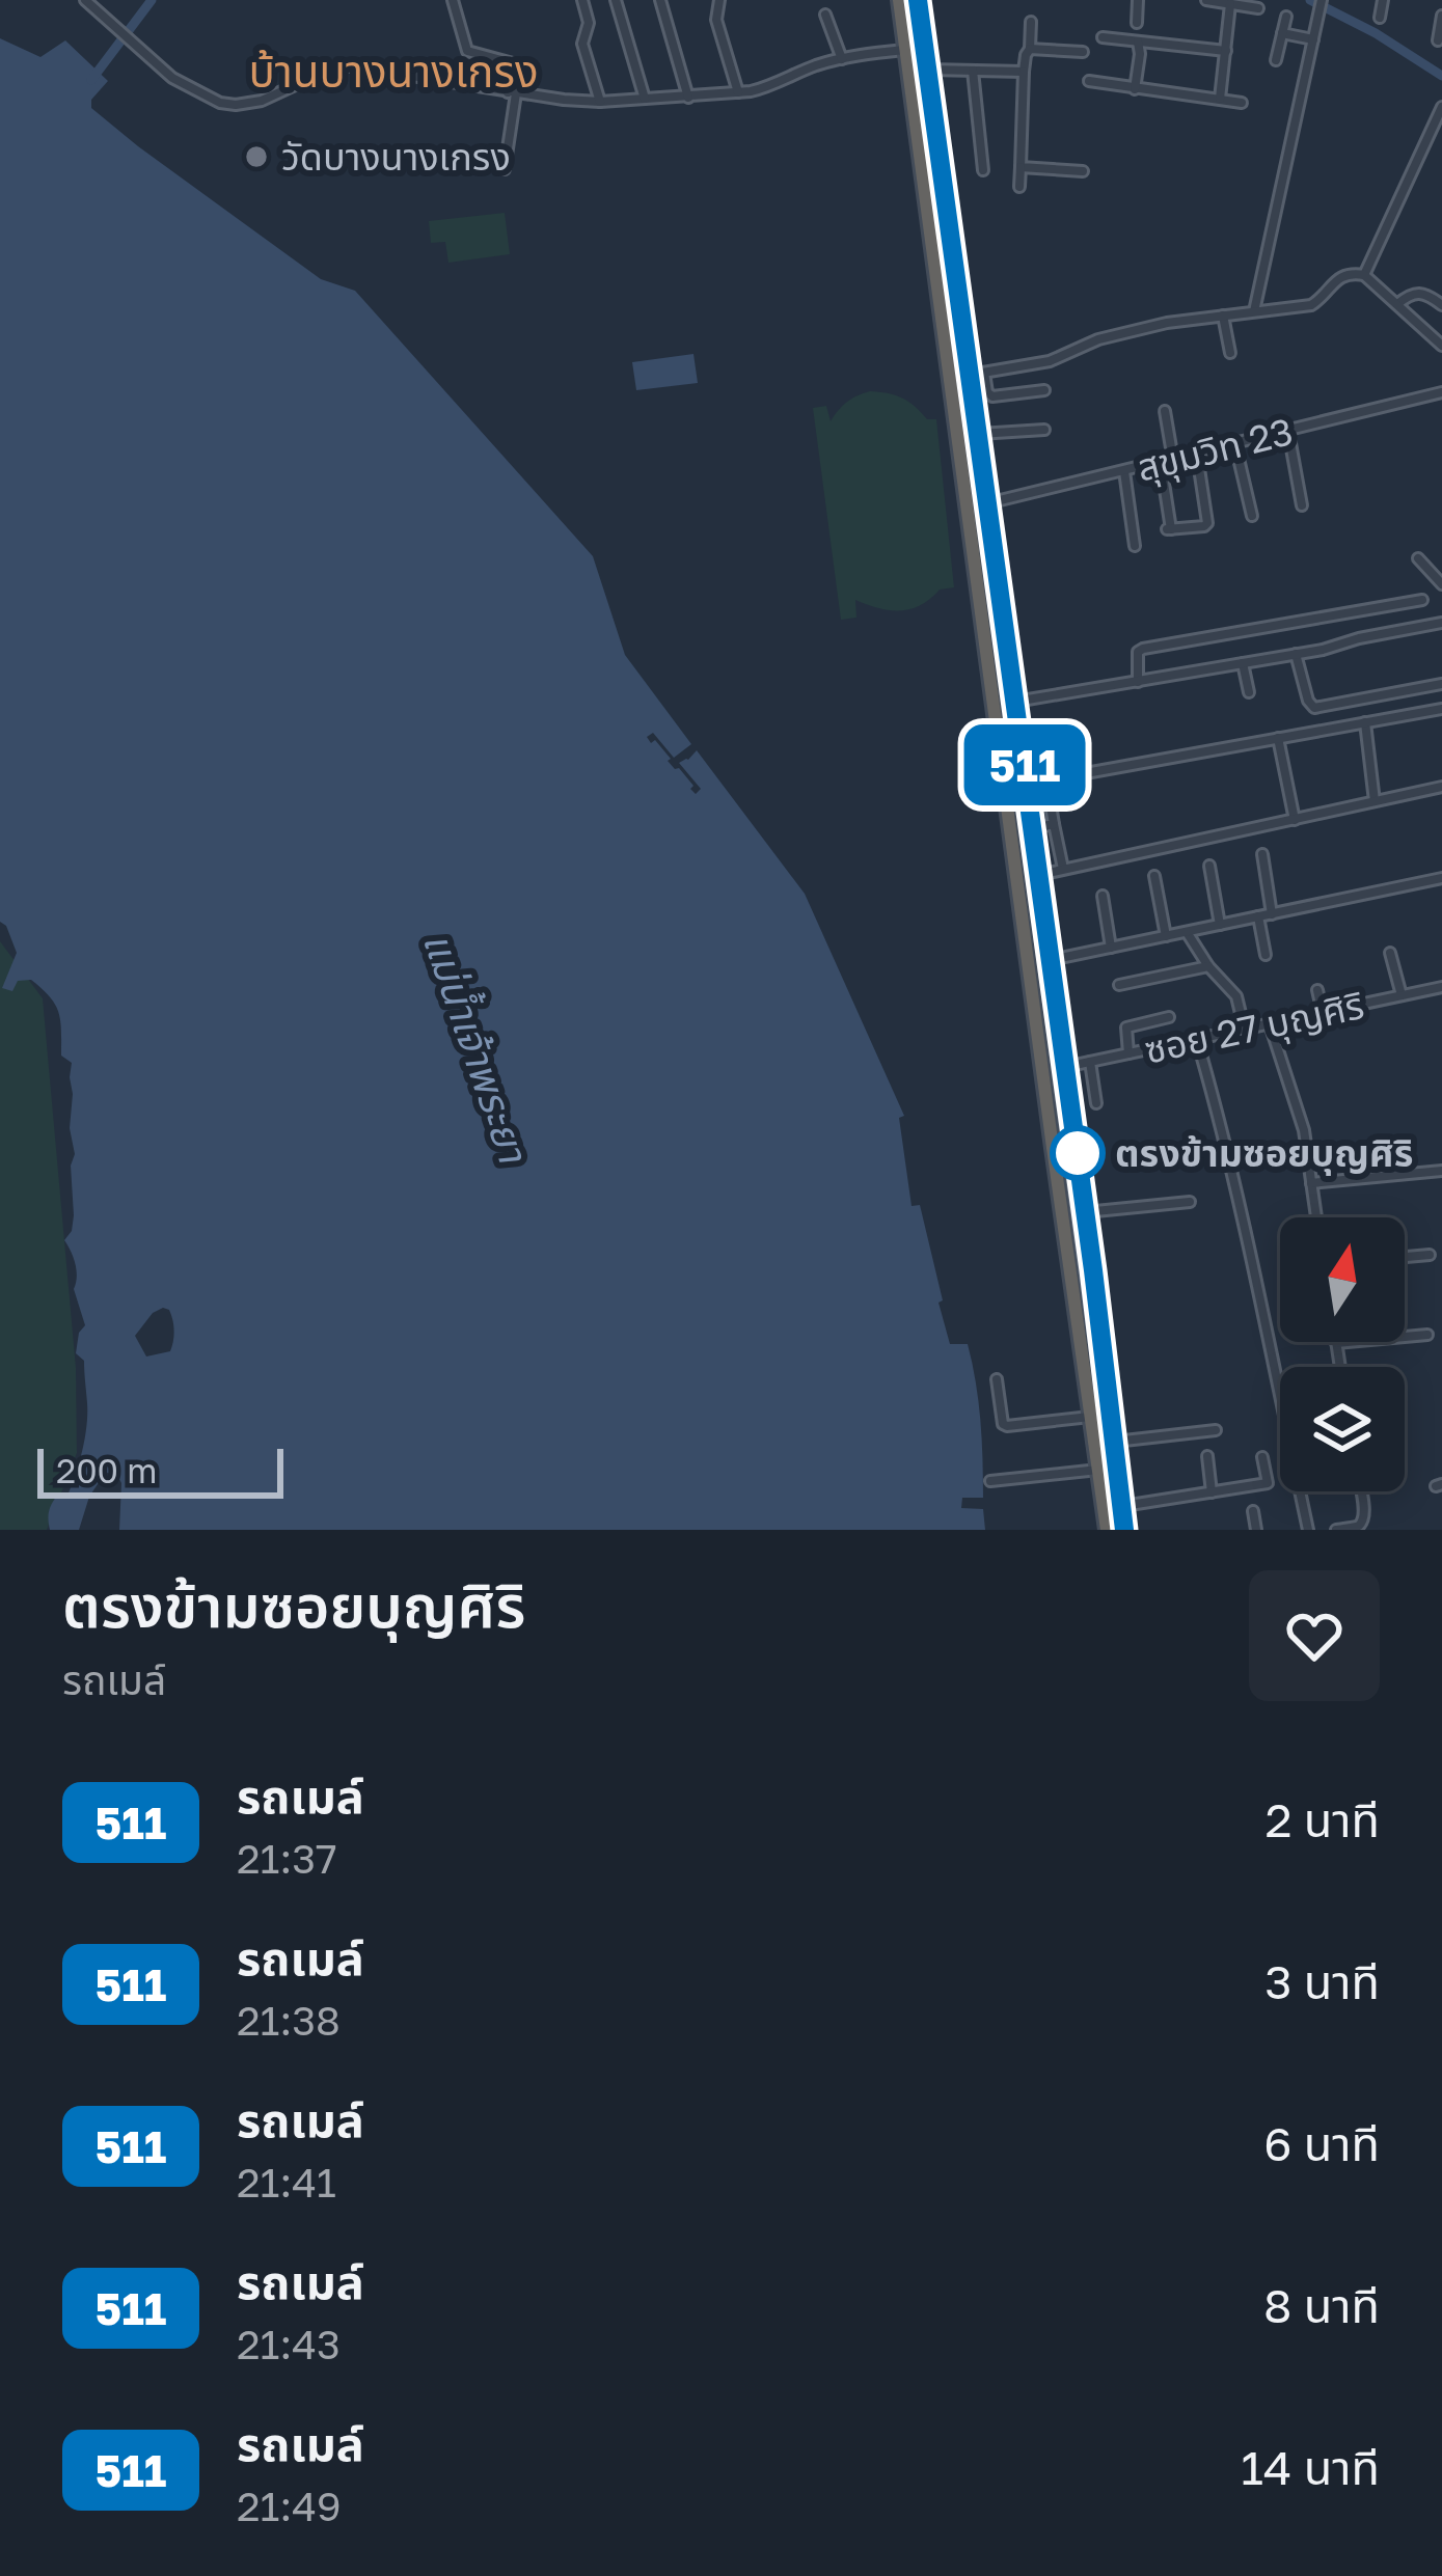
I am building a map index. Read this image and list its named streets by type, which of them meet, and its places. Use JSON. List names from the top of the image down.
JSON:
{
  "streets": {
    "street": ["สุขุมวิท 23", "ซอย 27 บุญศิริ"]
  },
  "districts": ["บ้านบางนางเกรง"],
  "water": ["แม่น้ำเจ้าพระยา"],
  "places": ["วัดบางนางเกรง", "ตรงข้ามซอยบุญศิริ"],
  "lines": ["bus line 511"],
  "scale_bar": "200 m",
  "north": "top",
  "page": {
    "on_map": "511",
    "scale": "200 m",
    "heading": ["ตรงข้ามซอยบุญศิริ", "รถเมล์"],
    "list": [
      {
        "mark": "511",
        "name": "รถเมล์",
        "note": "21:37",
        "value": "2 นาที"
      },
      {
        "mark": "511",
        "name": "รถเมล์",
        "note": "21:38",
        "value": "3 นาที"
      },
      {
        "mark": "511",
        "name": "รถเมล์",
        "note": "21:41",
        "value": "6 นาที"
      },
      {
        "mark": "511",
        "name": "รถเมล์",
        "note": "21:43",
        "value": "8 นาที"
      },
      {
        "mark": "511",
        "name": "รถเมล์",
        "note": "21:49",
        "value": "14 นาที"
      }
    ]
  }
}
